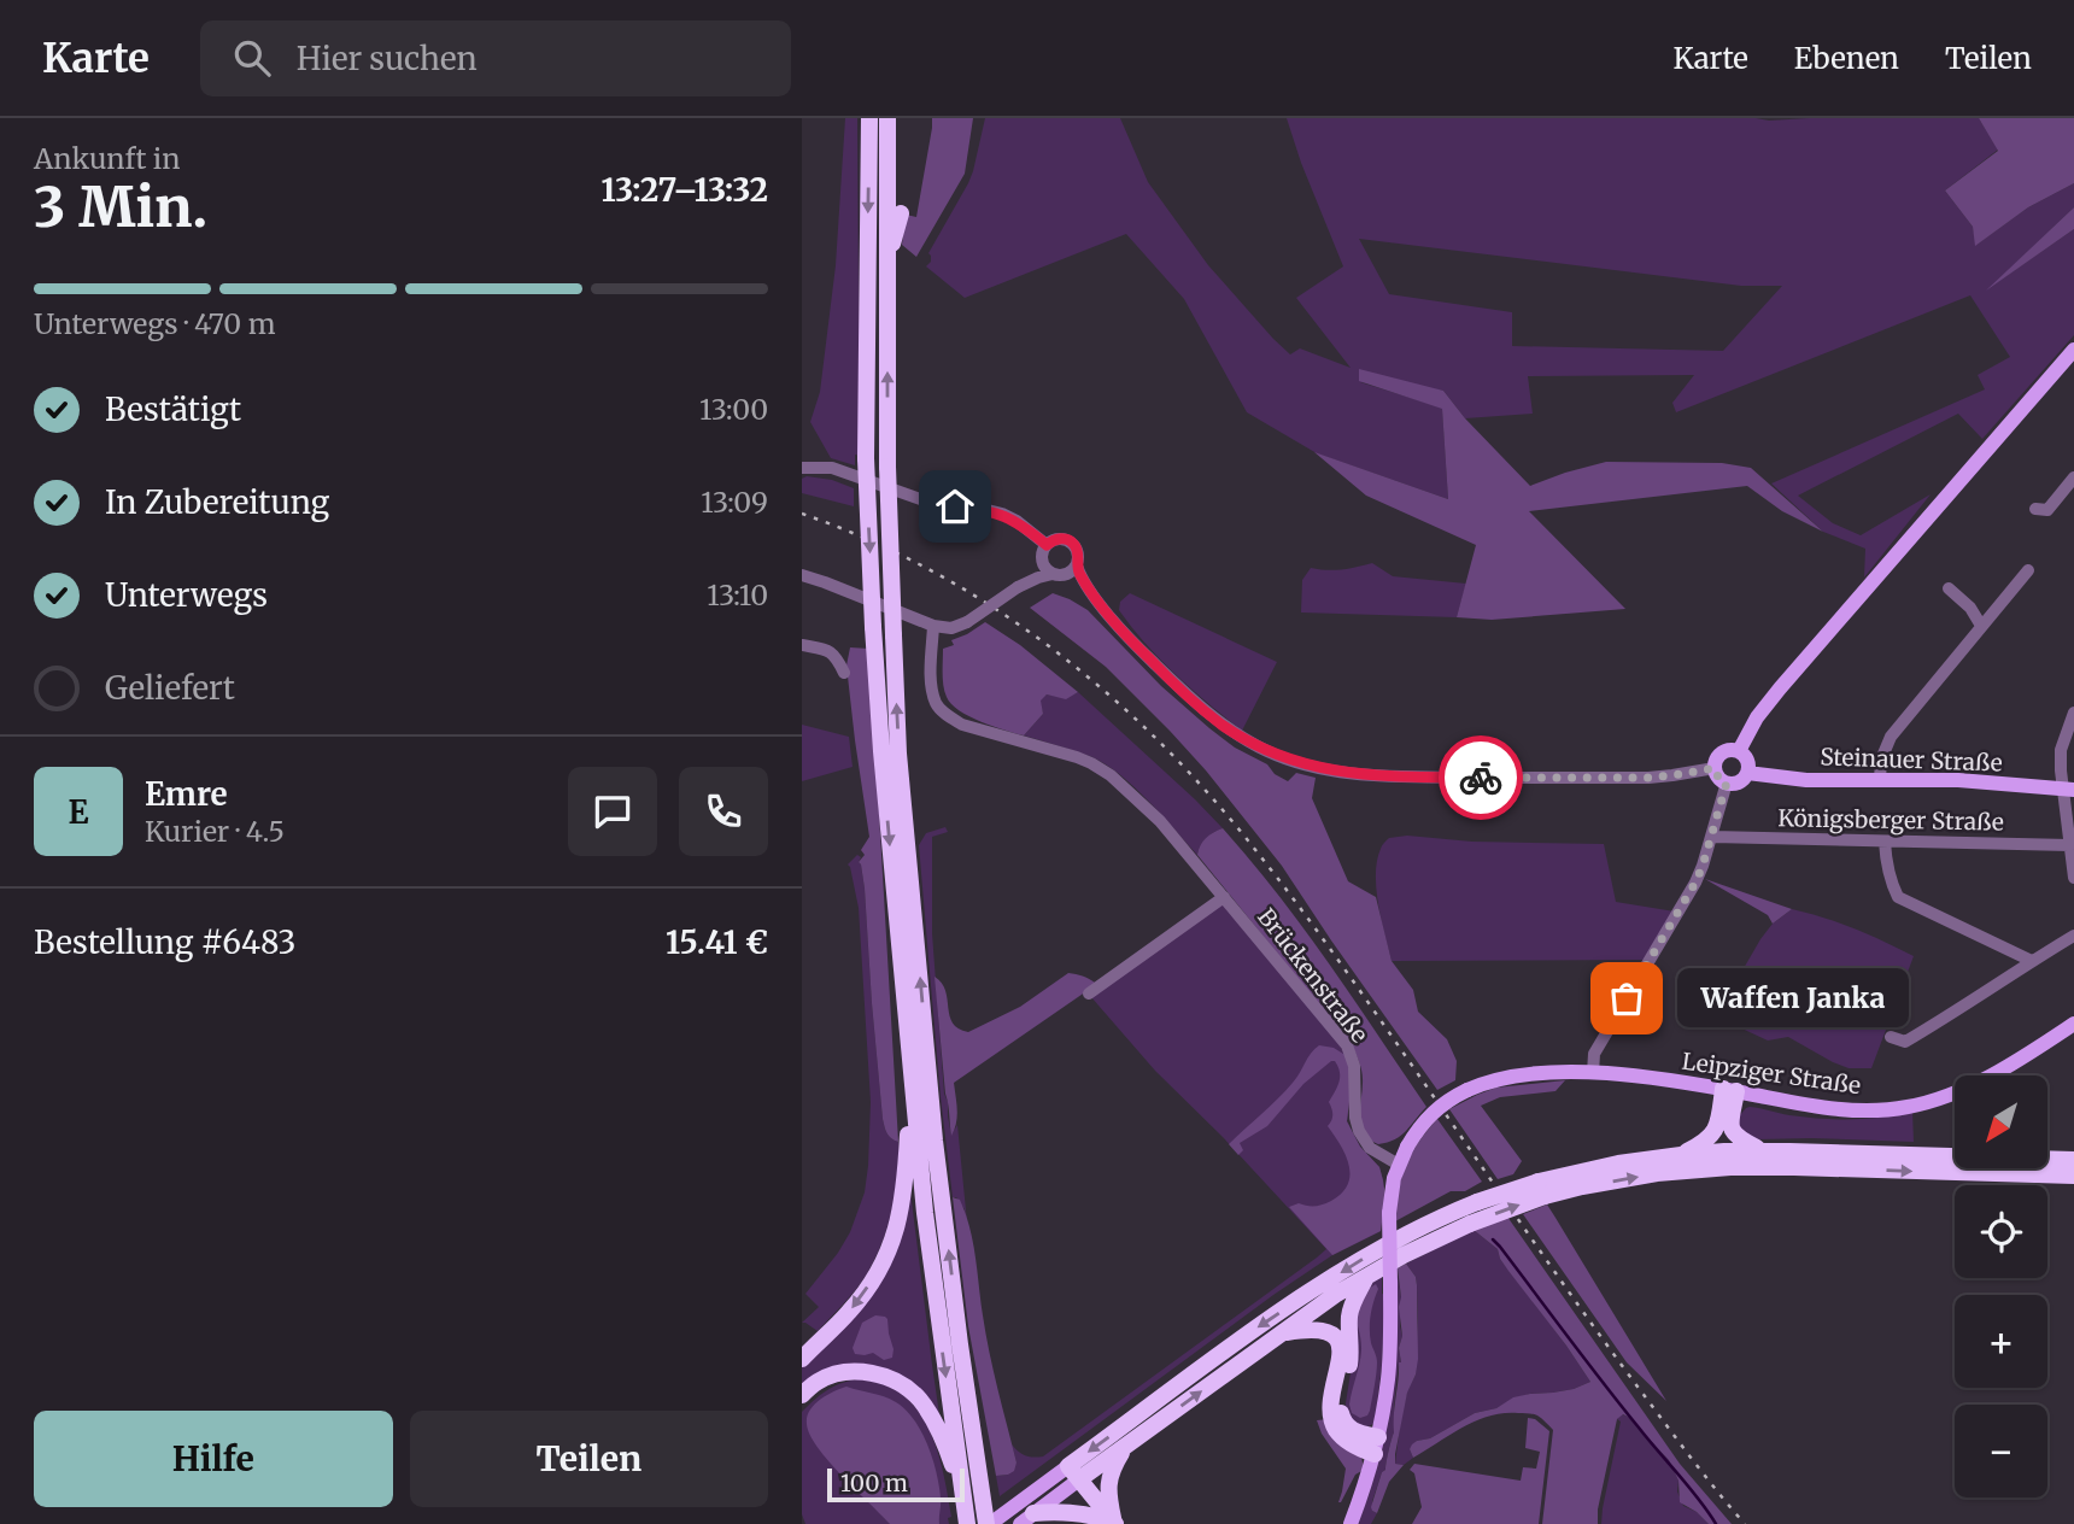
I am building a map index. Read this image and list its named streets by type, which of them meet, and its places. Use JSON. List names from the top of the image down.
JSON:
{
  "streets": {
    "main road": ["Steinauer Straße", "Leipziger Straße"],
    "street": ["Königsberger Straße", "Brückenstraße"]
  },
  "crossings": [
    ["Brückenstraße", "Leipziger Straße"]
  ],
  "places": ["Waffen Janka"],
  "scale_bar": "100 m",
  "north": "bottom left",
  "page": {
    "header": "Karte",
    "search": "Hier suchen",
    "nav": ["Karte", "Ebenen", "Teilen"],
    "heading": ["3 Min.", "Ankunft in", "13:27–13:32"],
    "panel": [
      "Emre",
      "Kurier · 4.5",
      "Bestellung #6483",
      "15.41 €"
    ],
    "bar": "Unterwegs · 470 m",
    "list": [
      ["Bestätigt", "13:00"],
      ["In Zubereitung", "13:09"],
      ["Unterwegs", "13:10"],
      "Geliefert"
    ],
    "round": "E",
    "bubble": "Waffen Janka",
    "map_buttons": ["+", "−"],
    "buttons": ["Hilfe", "Teilen"],
    "scale": "100 m"
  }
}
